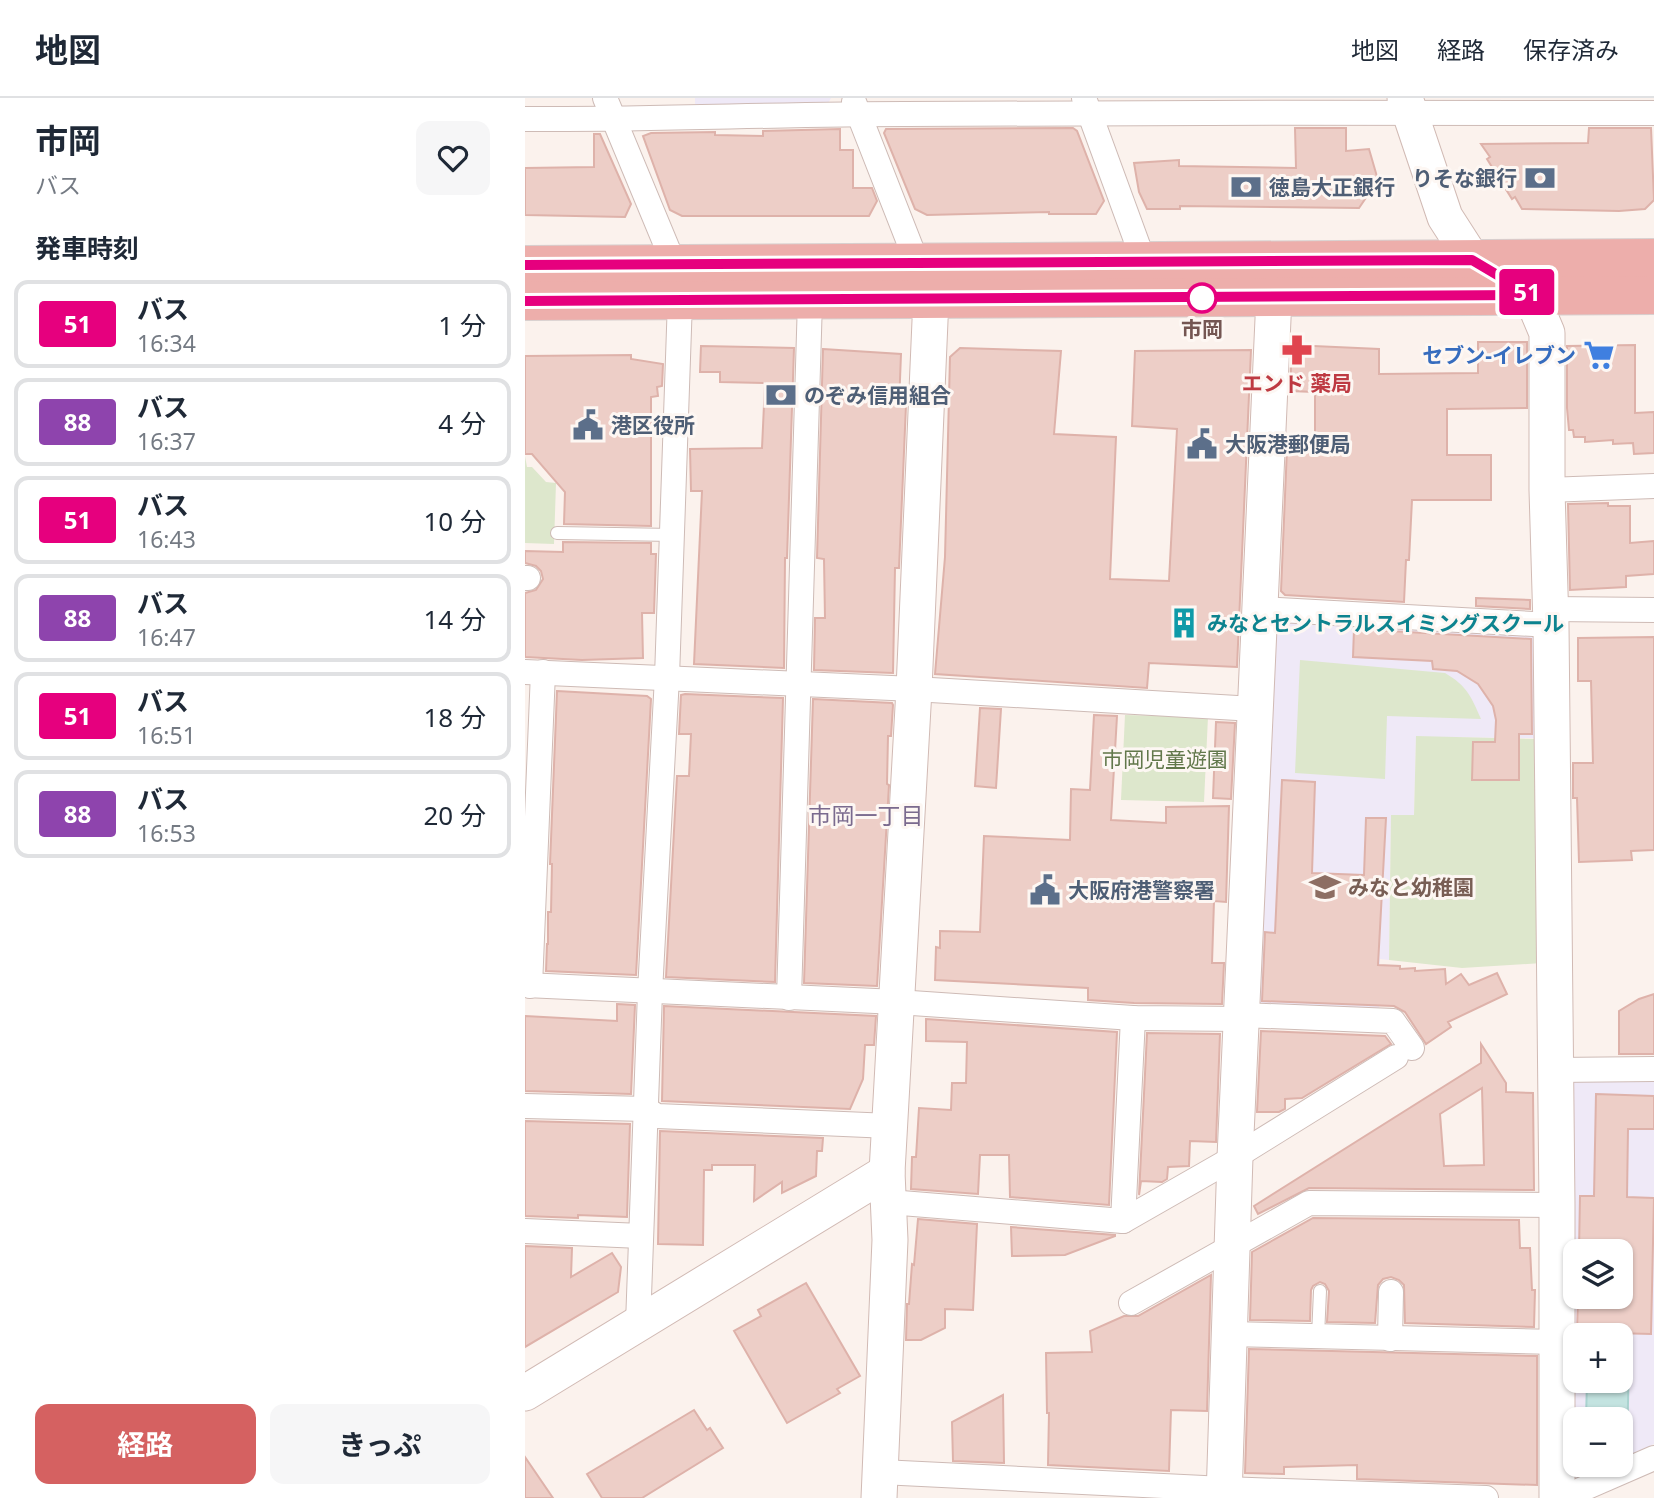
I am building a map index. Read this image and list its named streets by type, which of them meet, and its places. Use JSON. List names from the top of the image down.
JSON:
{
  "districts": ["市岡一丁目"],
  "parks": ["市岡児童遊園"],
  "places": {
    "bank": ["りそな銀行", "徳島大正銀行", "のぞみ信用組合"],
    "other": ["市岡"],
    "pharmacy": ["エンド 薬局"],
    "supermarket": ["セブン-イレブン"],
    "public building": ["港区役所", "大阪港郵便局", "大阪府港警察署"],
    "building": ["みなとセントラルスイミングスクール"],
    "school or university": ["みなと幼稚園"]
  },
  "lines": ["bus line 51"],
  "page": {
    "header": "地図",
    "nav": ["地図", "経路", "保存済み"],
    "heading": [
      ["市岡", "バス"],
      "発車時刻"
    ],
    "on_map": "51",
    "list": [
      {
        "mark": "51",
        "name": "バス",
        "note": "16:34",
        "value": "1 分"
      },
      {
        "mark": "88",
        "name": "バス",
        "note": "16:37",
        "value": "4 分"
      },
      {
        "mark": "51",
        "name": "バス",
        "note": "16:43",
        "value": "10 分"
      },
      {
        "mark": "88",
        "name": "バス",
        "note": "16:47",
        "value": "14 分"
      },
      {
        "mark": "51",
        "name": "バス",
        "note": "16:51",
        "value": "18 分"
      },
      {
        "mark": "88",
        "name": "バス",
        "note": "16:53",
        "value": "20 分"
      }
    ],
    "map_buttons": ["+", "−"],
    "buttons": ["経路", "きっぷ"]
  }
}
